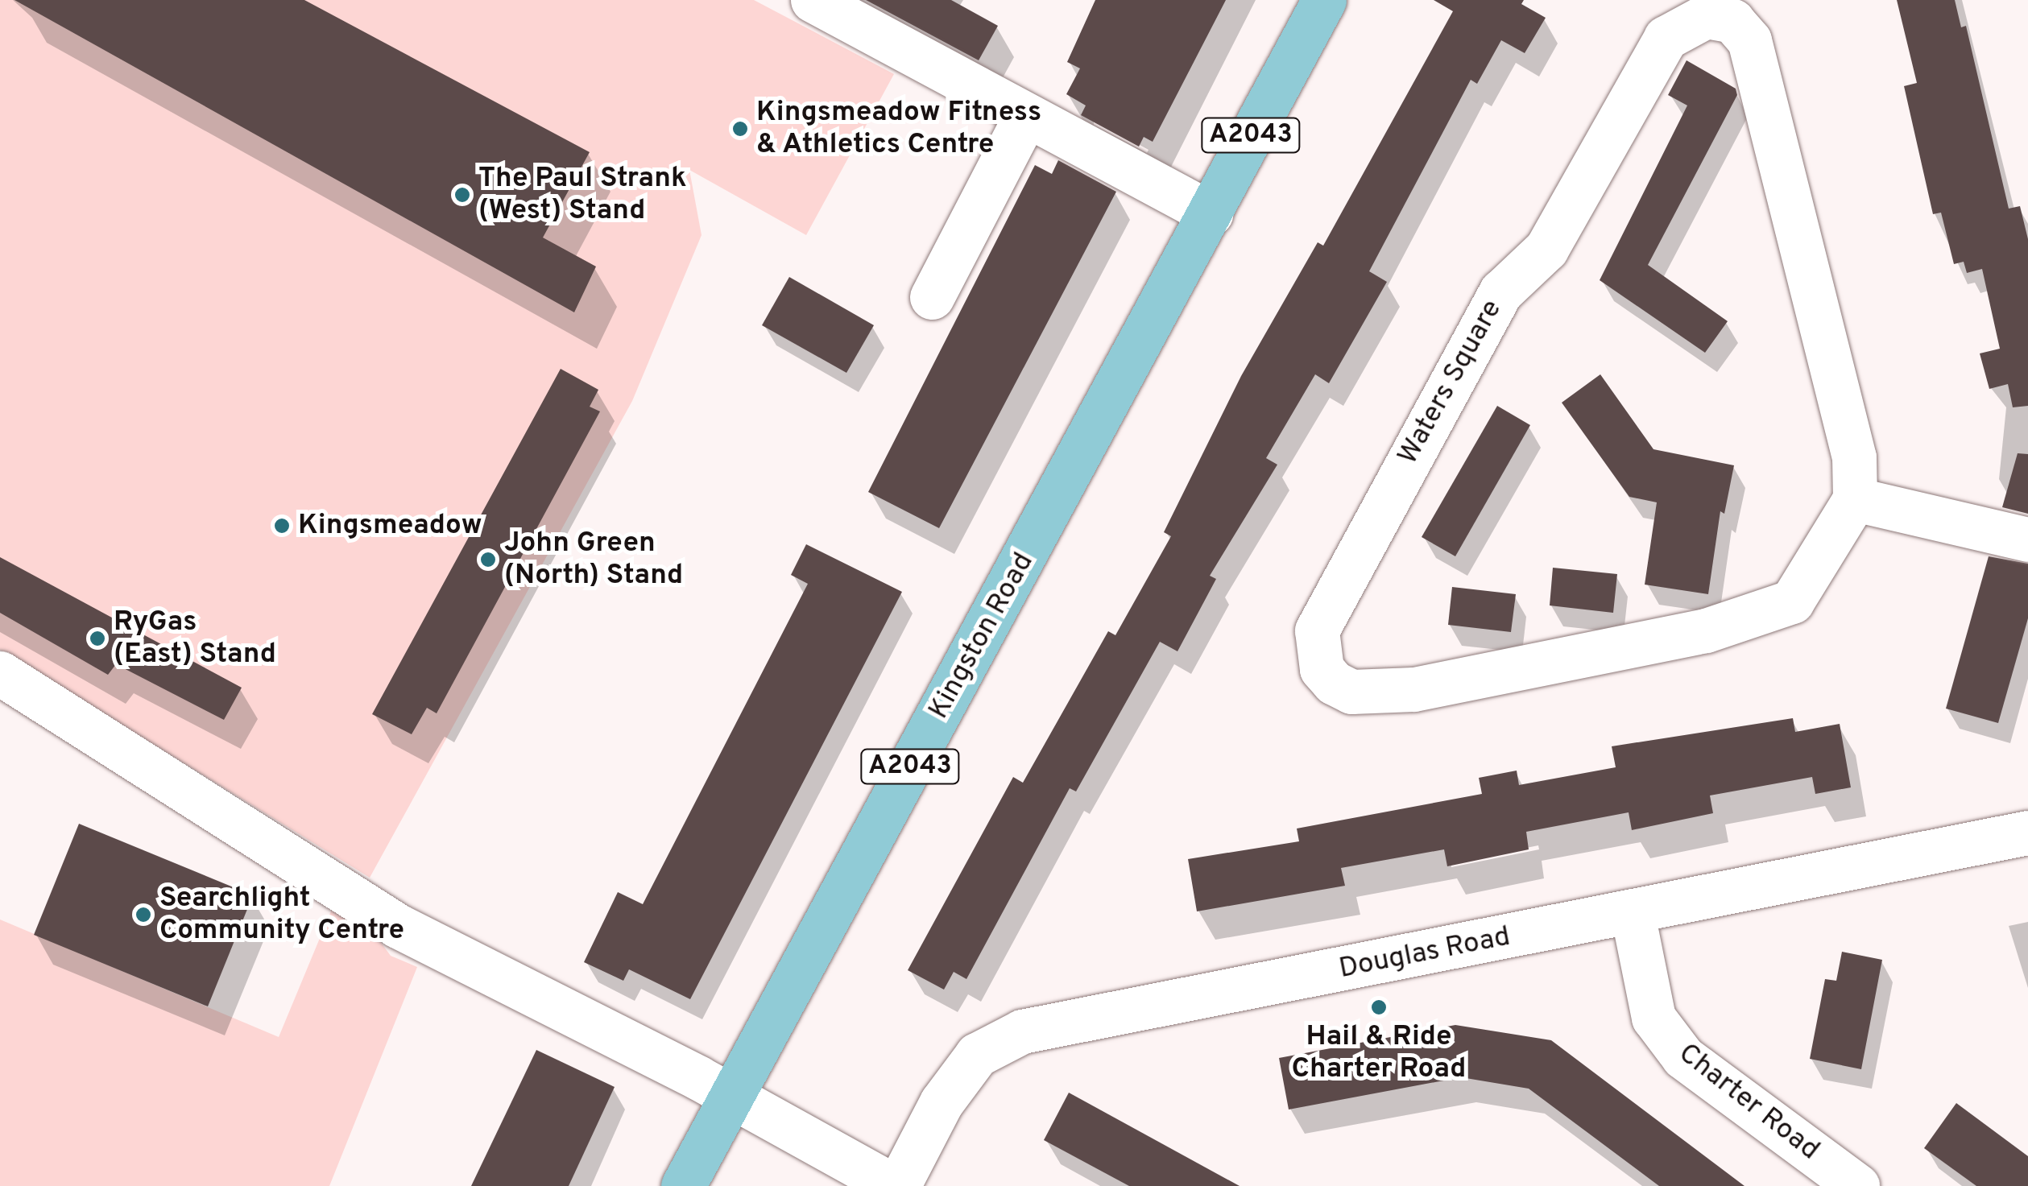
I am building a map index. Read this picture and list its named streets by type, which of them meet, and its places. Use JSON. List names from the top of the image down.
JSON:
{
  "streets": {
    "main road": ["A2043", "Kingston Road"],
    "street": ["Waters Square", "Douglas Road", "Charter Road"]
  },
  "crossings": [
    ["A2043", "Kingston Road"],
    ["Douglas Road", "Charter Road"]
  ],
  "places": [
    "Kingsmeadow Fitness & Athletics Centre",
    "The Paul Strank (West) Stand",
    "Kingsmeadow",
    "John Green (North) Stand",
    "RyGas (East) Stand",
    "Searchlight Community Centre",
    "Hail & Ride Charter Road"
  ]
}
